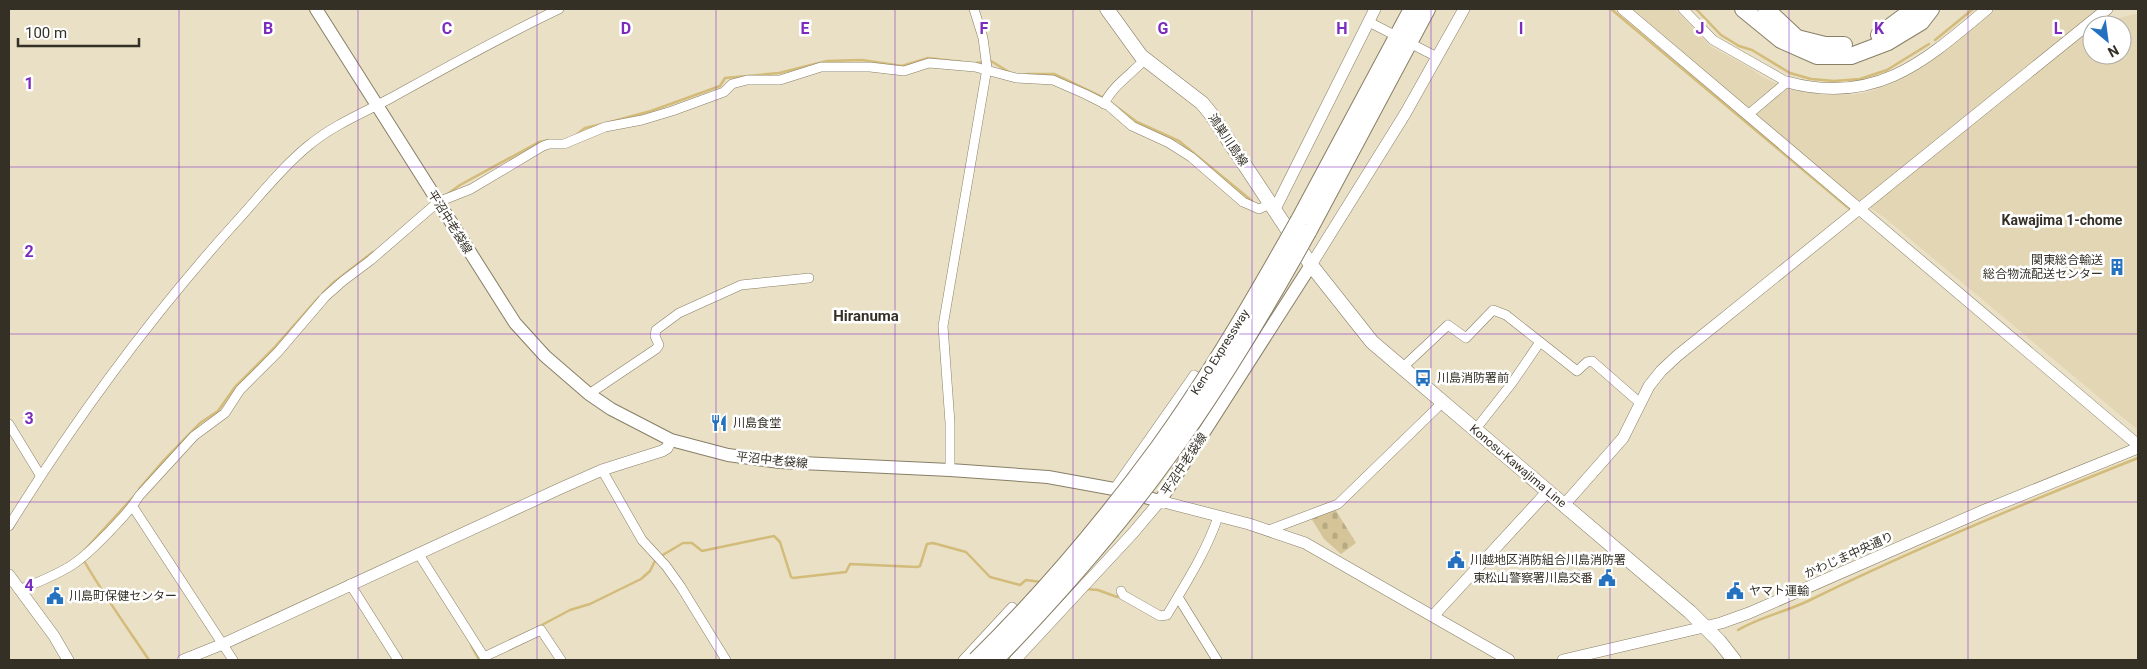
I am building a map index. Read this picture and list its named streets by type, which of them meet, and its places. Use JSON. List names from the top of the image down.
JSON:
{
  "streets": {
    "highway": ["Ken-O Expressway"],
    "main road": ["鴻巣川島線", "平沼中老袋線", "Konosu-Kawajima Line"],
    "street": ["かわじま中央通り"]
  },
  "crossings": [
    ["鴻巣川島線", "平沼中老袋線"],
    ["鴻巣川島線", "Konosu-Kawajima Line"],
    ["平沼中老袋線", "Konosu-Kawajima Line"],
    ["Konosu-Kawajima Line", "かわじま中央通り"]
  ],
  "districts": ["Kawajima 1-chome", "Hiranuma"],
  "places": {
    "building": ["関東総合輸送 総合物流配送センター"],
    "bus stop": ["川島消防署前"],
    "restaurant": ["川島食堂"],
    "public building": [
      "川越地区消防組合川島消防署",
      "東松山警察署川島交番",
      "ヤマト運輸",
      "川島町保健センター"
    ]
  },
  "scale_bar": "100 m",
  "north": "bottom right",
  "grid": {
    "columns": [
      "B",
      "C",
      "D",
      "E",
      "F",
      "G",
      "H",
      "I",
      "J",
      "K",
      "L"
    ],
    "rows": [
      "1",
      "2",
      "3",
      "4"
    ]
  }
}
